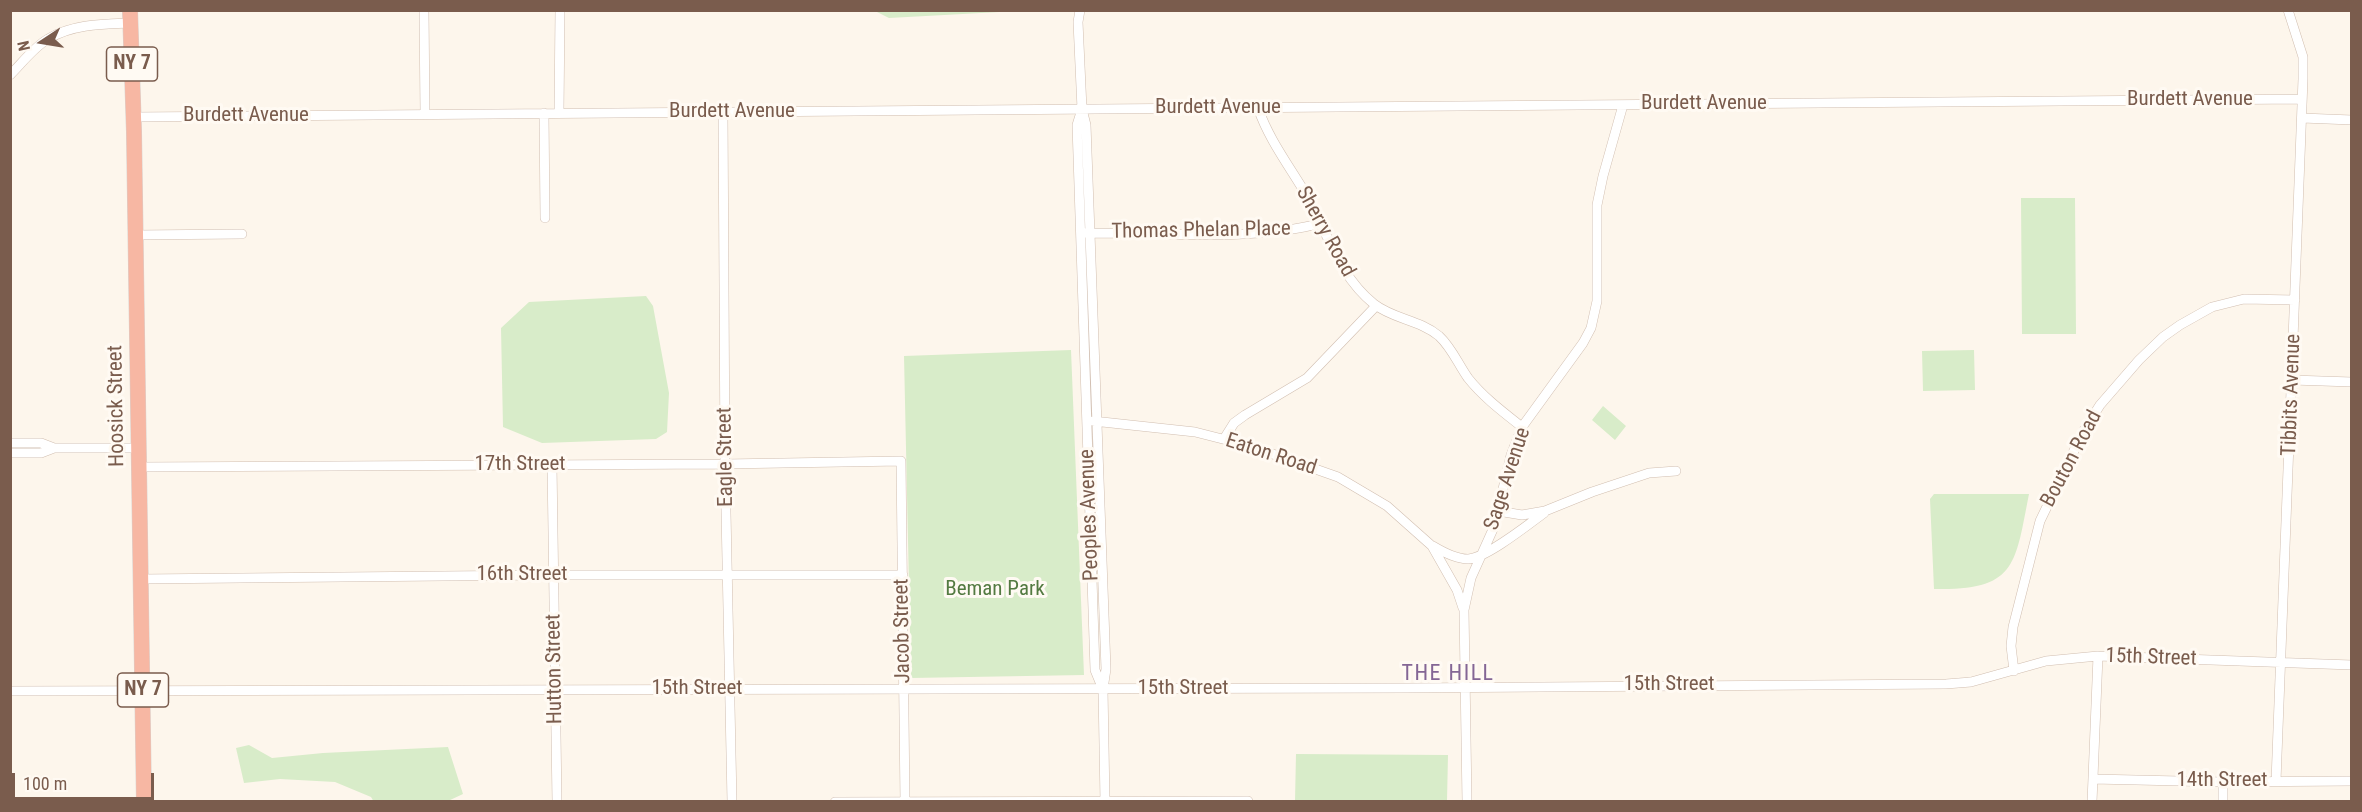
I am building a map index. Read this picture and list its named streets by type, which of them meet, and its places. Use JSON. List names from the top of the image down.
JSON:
{
  "streets": {
    "highway": ["NY 7", "Hoosick Street"],
    "street": [
      "Burdett Avenue",
      "Thomas Phelan Place",
      "Sherry Road",
      "Tibbits Avenue",
      "Eaton Road",
      "Eagle Street",
      "Bouton Road",
      "17th Street",
      "Sage Avenue",
      "Peoples Avenue",
      "16th Street",
      "Jacob Street",
      "15th Street",
      "Hutton Street",
      "14th Street"
    ]
  },
  "crossings": [
    ["Burdett Avenue", "Sherry Road"],
    ["Burdett Avenue", "Tibbits Avenue"],
    ["Burdett Avenue", "Hoosick Street"],
    ["Burdett Avenue", "Eagle Street"],
    ["Burdett Avenue", "Sage Avenue"],
    ["Burdett Avenue", "Peoples Avenue"],
    ["Thomas Phelan Place", "Sherry Road"],
    ["Thomas Phelan Place", "Peoples Avenue"],
    ["Sherry Road", "Sage Avenue"],
    ["Tibbits Avenue", "Bouton Road"],
    ["Tibbits Avenue", "15th Street"],
    ["Tibbits Avenue", "14th Street"],
    ["Hoosick Street", "17th Street"],
    ["Hoosick Street", "16th Street"],
    ["Hoosick Street", "15th Street"],
    ["Eaton Road", "Sage Avenue"],
    ["Eaton Road", "Peoples Avenue"],
    ["Eagle Street", "17th Street"],
    ["Eagle Street", "16th Street"],
    ["Eagle Street", "15th Street"],
    ["Bouton Road", "15th Street"],
    ["17th Street", "Jacob Street"],
    ["17th Street", "Hutton Street"],
    ["Sage Avenue", "15th Street"],
    ["Peoples Avenue", "15th Street"],
    ["16th Street", "Jacob Street"],
    ["16th Street", "Hutton Street"],
    ["Jacob Street", "15th Street"],
    ["15th Street", "Hutton Street"]
  ],
  "districts": ["THE HILL"],
  "parks": ["Beman Park"],
  "scale_bar": "100 m",
  "north": "left"
}
